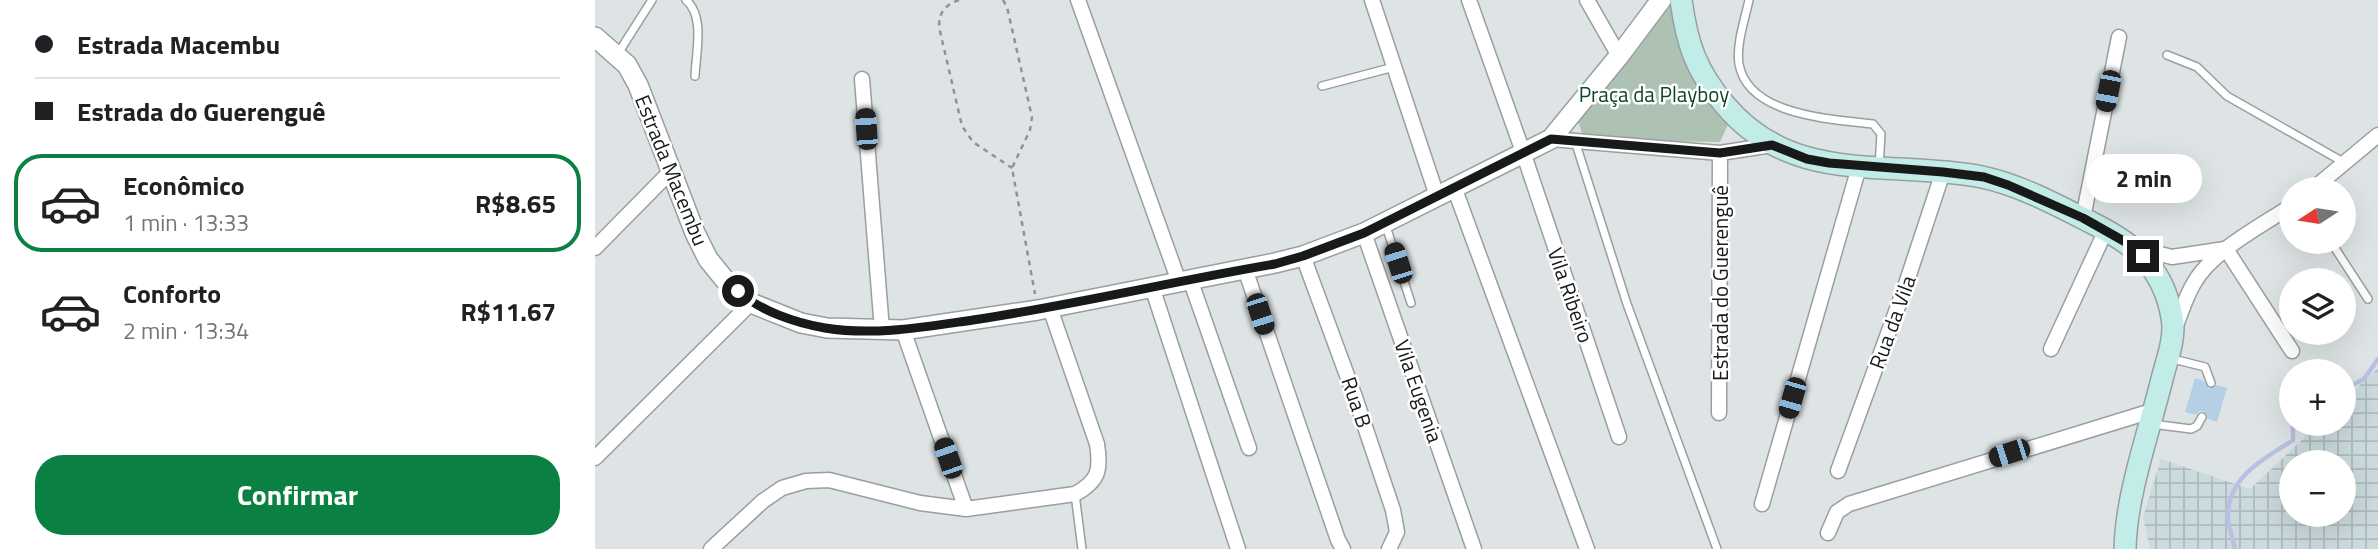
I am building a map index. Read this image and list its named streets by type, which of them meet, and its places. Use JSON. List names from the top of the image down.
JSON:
{
  "streets": {
    "street": [
      "Estrada Macembu",
      "Estrada do Guerenguê",
      "Vila Ribeiro",
      "Rua da Vila",
      "Vila Eugenia",
      "Rua B"
    ]
  },
  "crossings": [
    ["Estrada Macembu", "Estrada do Guerenguê"],
    ["Estrada Macembu", "Vila Ribeiro"],
    ["Estrada Macembu", "Vila Eugenia"],
    ["Estrada Macembu", "Rua B"]
  ],
  "parks": ["Praça da Playboy"],
  "north": "left",
  "page": {
    "banner": ["Estrada Macembu", "Estrada do Guerenguê"],
    "list": [
      {
        "name": "Econômico",
        "note": "1 min · 13:33",
        "value": "R$8.65"
      },
      {
        "name": "Conforto",
        "note": "2 min · 13:34",
        "value": "R$11.67"
      }
    ],
    "bubble": "2 min",
    "map_buttons": ["+", "−"],
    "buttons": "Confirmar"
  }
}
